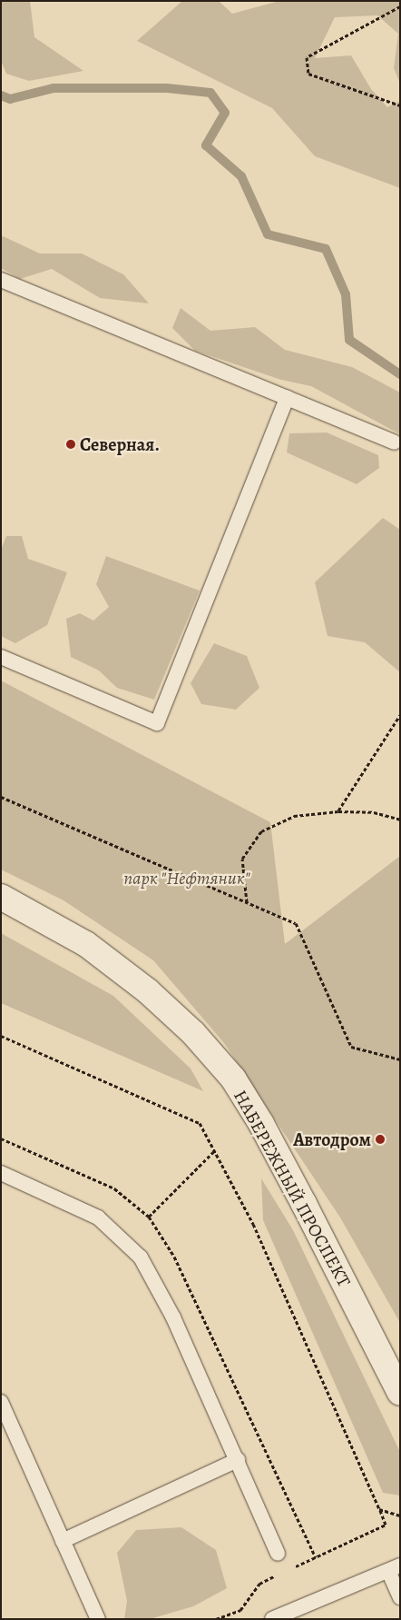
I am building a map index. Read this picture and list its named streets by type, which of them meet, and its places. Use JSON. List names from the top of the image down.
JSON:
{
  "streets": {
    "main road": ["НАБЕРЕЖНЫЙ ПРОСПЕКТ"]
  },
  "parks": ["парк \"Нефтяник\""],
  "places": ["Северная.", "Автодром"]
}
